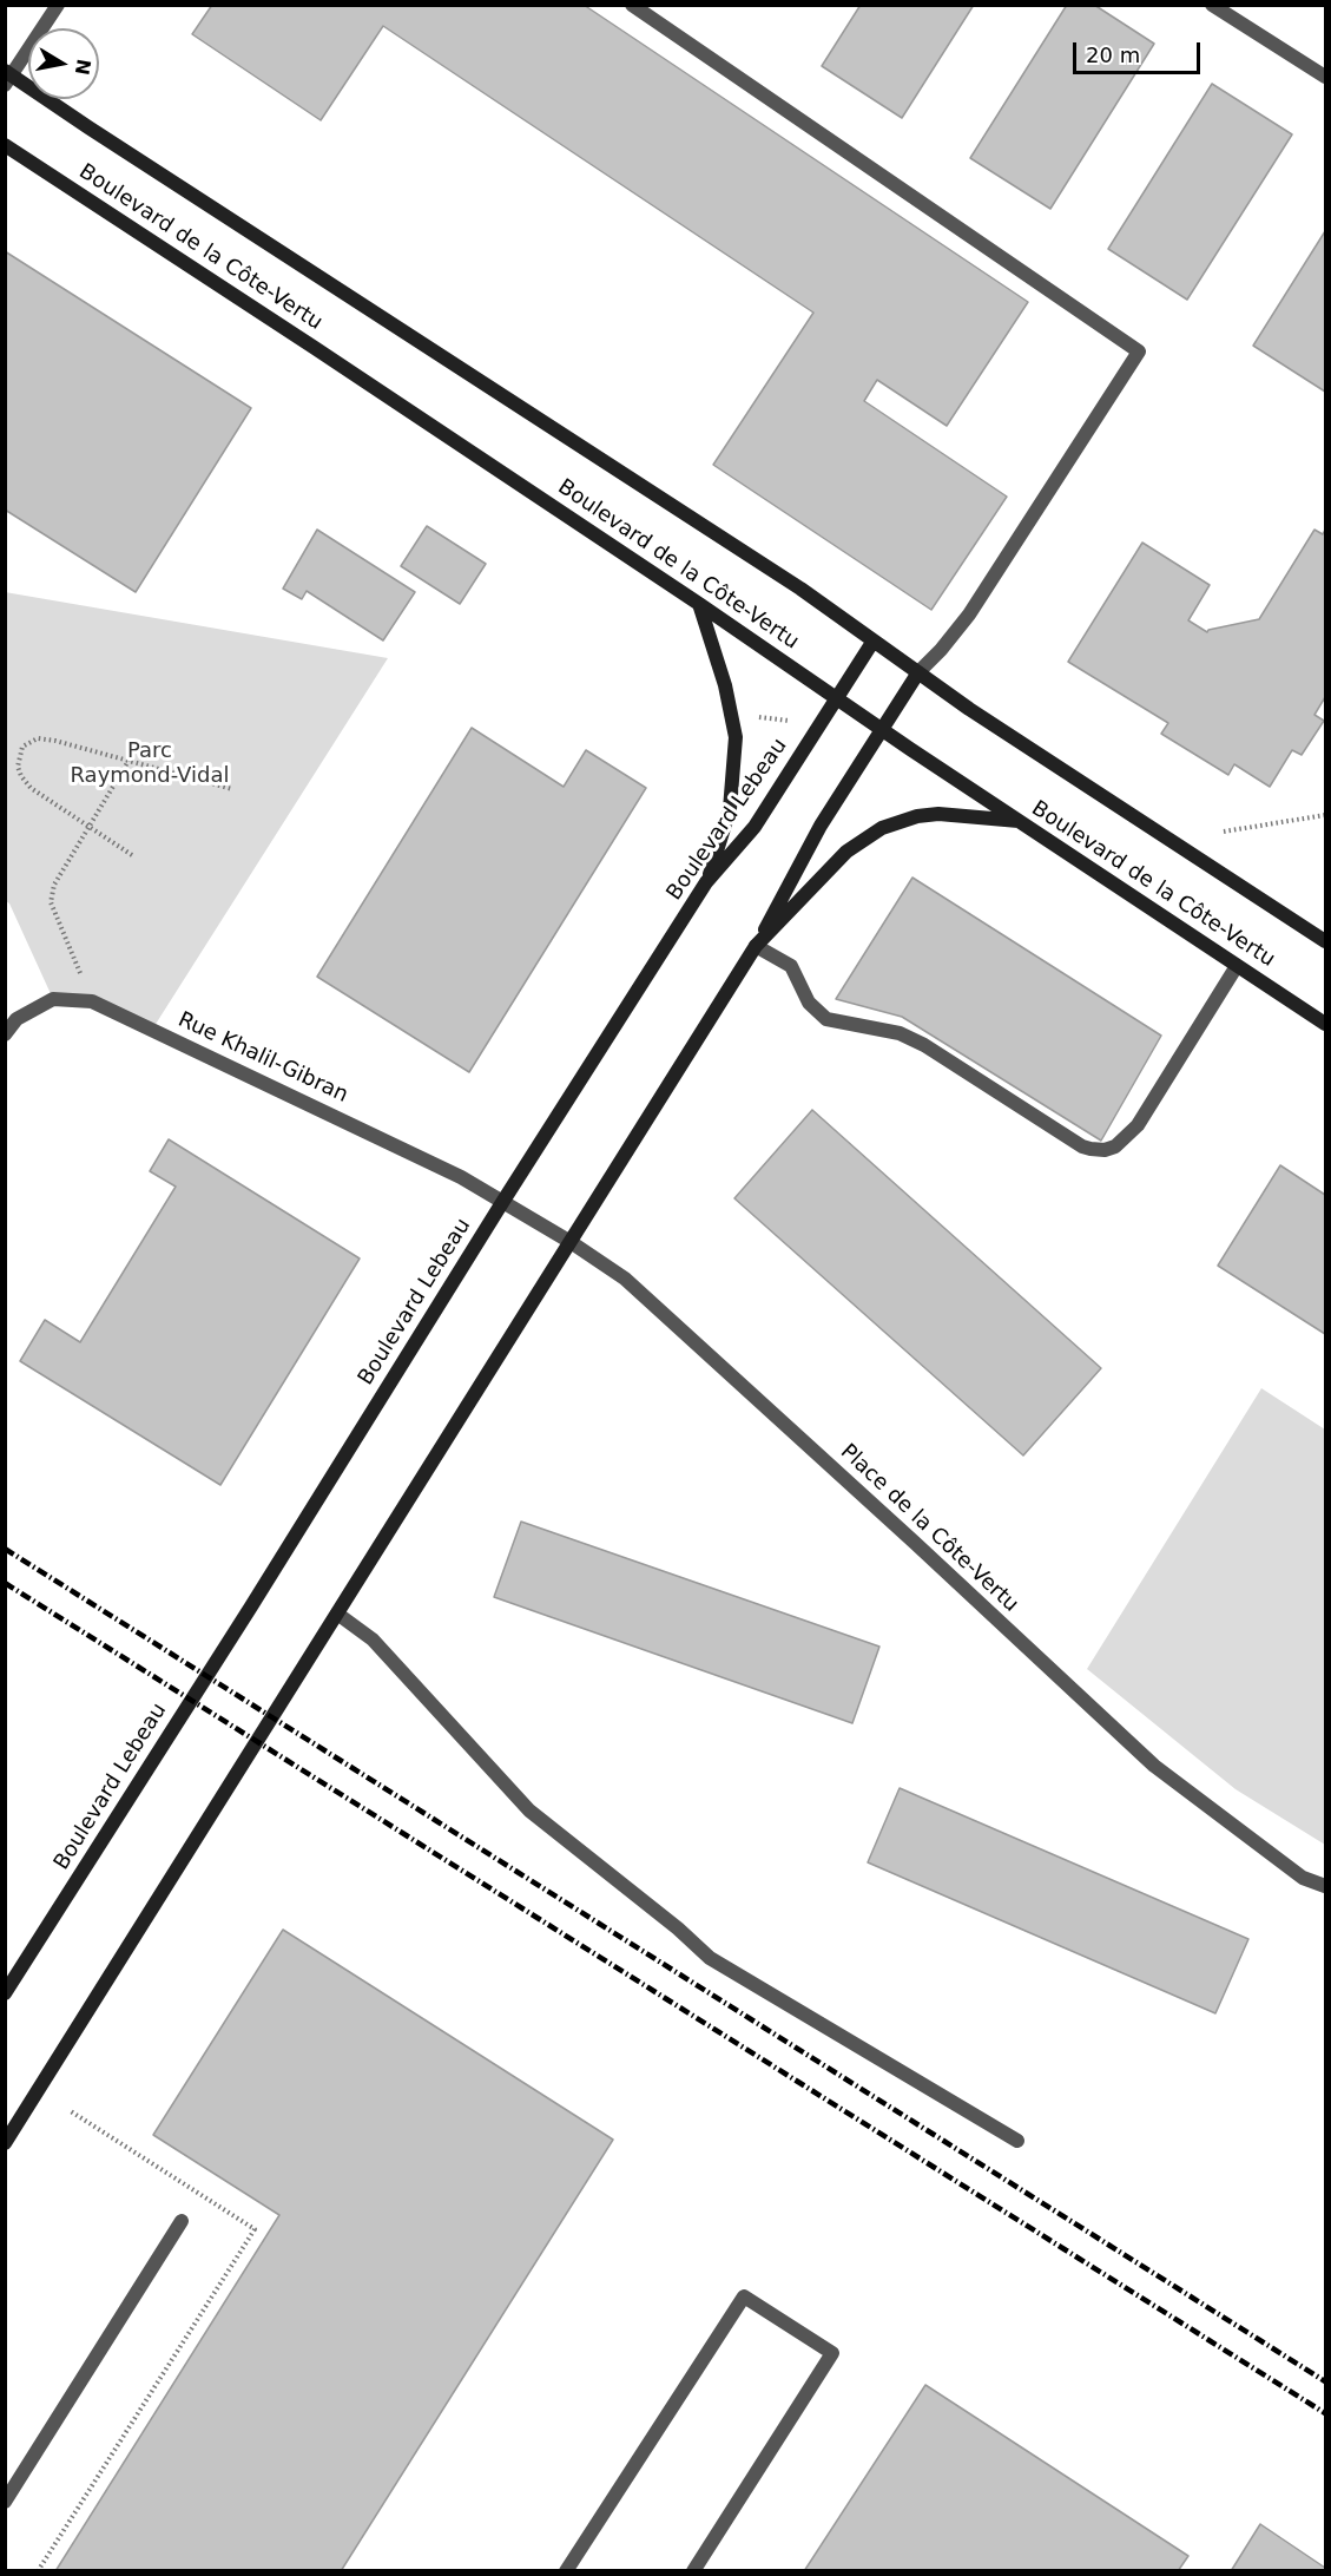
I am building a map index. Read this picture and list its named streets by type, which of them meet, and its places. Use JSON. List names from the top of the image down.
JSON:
{
  "streets": {
    "main road": ["Boulevard de la Côte-Vertu", "Boulevard Lebeau"],
    "street": ["Rue Khalil-Gibran", "Place de la Côte-Vertu"]
  },
  "crossings": [
    ["Boulevard de la Côte-Vertu", "Boulevard Lebeau"],
    ["Boulevard Lebeau", "Rue Khalil-Gibran"],
    ["Boulevard Lebeau", "Place de la Côte-Vertu"],
    ["Rue Khalil-Gibran", "Place de la Côte-Vertu"]
  ],
  "parks": ["Parc Raymond-Vidal"],
  "scale_bar": "20 m",
  "north": "right"
}
